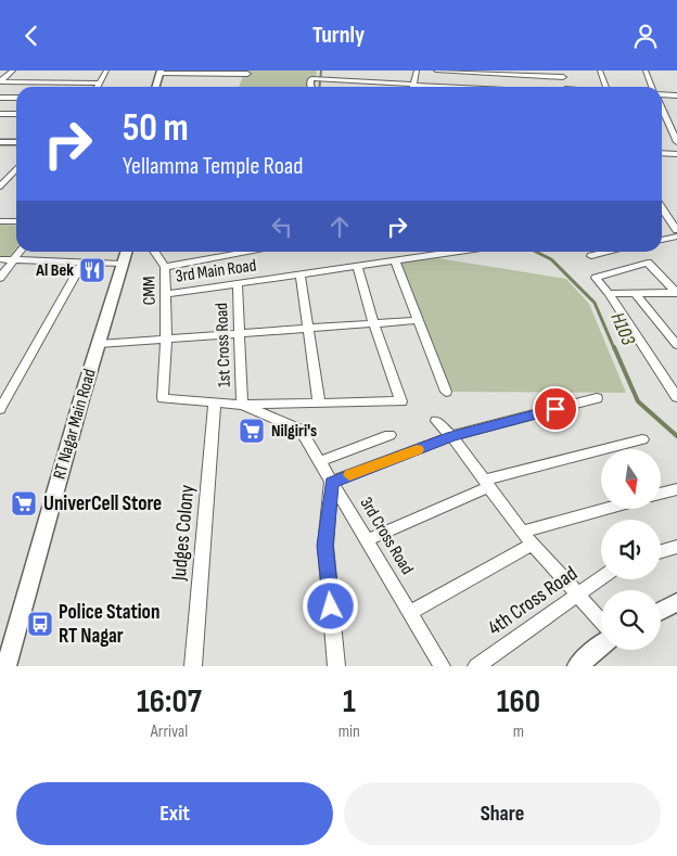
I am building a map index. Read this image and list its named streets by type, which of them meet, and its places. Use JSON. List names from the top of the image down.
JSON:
{
  "streets": {
    "street": [
      "3rd Main Road",
      "CMM",
      "1st Cross Road",
      "RT Nagar Main Road",
      "Judges Colony",
      "3rd Cross Road",
      "4th Cross Road"
    ]
  },
  "crossings": [
    ["3rd Main Road", "CMM"],
    ["3rd Main Road", "1st Cross Road"],
    ["CMM", "3rd Cross Road"],
    ["1st Cross Road", "3rd Cross Road"],
    ["Judges Colony", "3rd Cross Road"]
  ],
  "water": ["H103"],
  "places": {
    "restaurant": ["Al Bek"],
    "supermarket": ["Nilgiri's", "UniverCell Store"],
    "bus stop": ["Police Station RT Nagar"]
  },
  "north": "bottom",
  "page": {
    "header": "Turnly",
    "turn": ["50 m", "Yellamma Temple Road"],
    "eta": [
      "16:07",
      "Arrival",
      "1",
      "min",
      "160",
      "m"
    ],
    "buttons": ["Exit", "Share"]
  }
}
